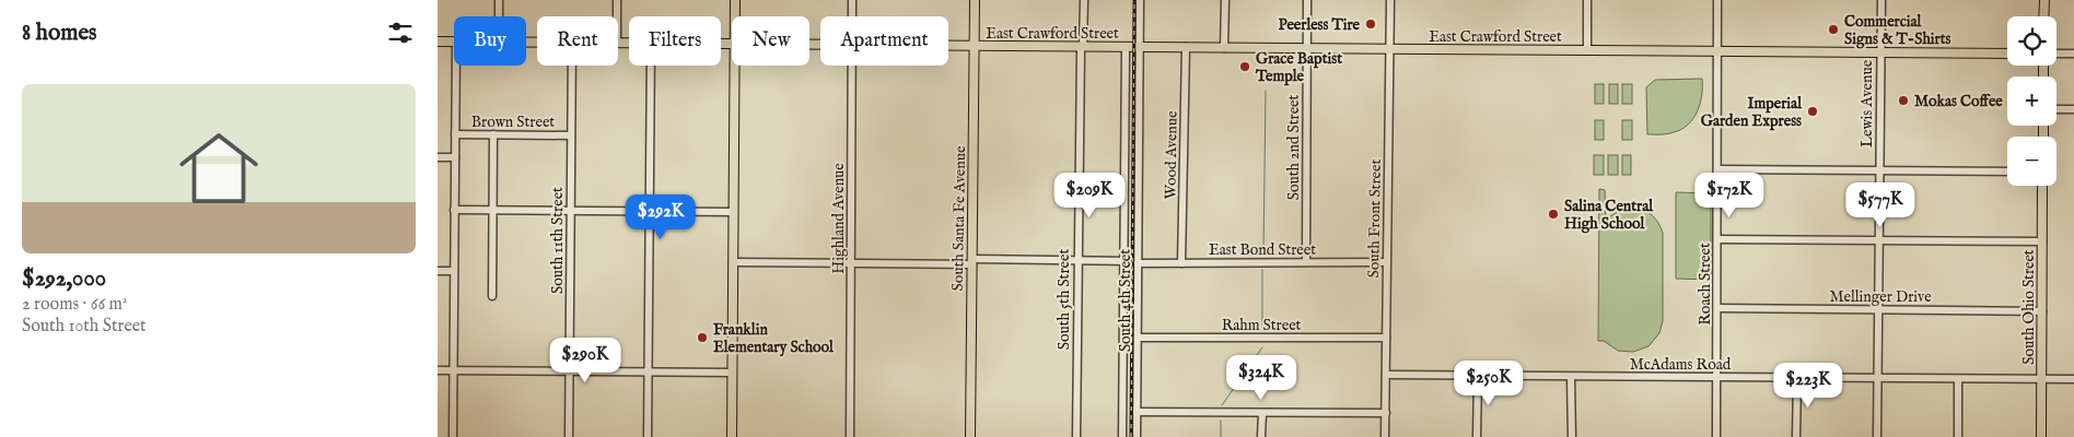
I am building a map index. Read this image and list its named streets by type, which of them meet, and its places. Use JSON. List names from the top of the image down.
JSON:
{
  "streets": {
    "main road": ["East Crawford Street", "South Santa Fe Avenue", "South Ohio Street"],
    "street": [
      "Lewis Avenue",
      "Brown Street",
      "South 2nd Street",
      "Wood Avenue",
      "Highland Avenue",
      "South Front Street",
      "South 11th Street",
      "East Bond Street",
      "Roach Street",
      "Mellinger Drive",
      "South 5th Street",
      "South 4th Street",
      "Rahm Street",
      "McAdams Road"
    ]
  },
  "crossings": [
    ["East Crawford Street", "Lewis Avenue"],
    ["East Crawford Street", "South 2nd Street"],
    ["East Crawford Street", "Wood Avenue"],
    ["East Crawford Street", "South Santa Fe Avenue"],
    ["East Crawford Street", "South Front Street"],
    ["East Crawford Street", "Roach Street"],
    ["East Crawford Street", "South 5th Street"],
    ["East Crawford Street", "South 4th Street"],
    ["Lewis Avenue", "Mellinger Drive"],
    ["Lewis Avenue", "McAdams Road"],
    ["Brown Street", "South 11th Street"],
    ["South 2nd Street", "East Bond Street"],
    ["Wood Avenue", "East Bond Street"],
    ["South Front Street", "East Bond Street"],
    ["South Front Street", "Rahm Street"],
    ["South Front Street", "McAdams Road"],
    ["East Bond Street", "South 4th Street"],
    ["Roach Street", "Mellinger Drive"],
    ["Roach Street", "McAdams Road"],
    ["Mellinger Drive", "South Ohio Street"],
    ["South 4th Street", "Rahm Street"],
    ["South Ohio Street", "McAdams Road"]
  ],
  "places": [
    "Peerless Tire",
    "Commercial Signs & T-Shirts",
    "Grace Baptist Temple",
    "Mokas Coffee",
    "Imperial Garden Express",
    "Salina Central High School",
    "Franklin Elementary School"
  ],
  "page": {
    "heading": "8 homes",
    "map_buttons": ["+", "−"],
    "chip": [
      "Buy",
      "Rent",
      "Filters",
      "New",
      "Apartment"
    ],
    "list": [
      {
        "name": "$292,000",
        "note": "2 rooms · 66 m² · South 10th Street"
      }
    ],
    "price": [
      "$209K",
      "$172K",
      "$577K",
      "$292K",
      "$290K",
      "$324K",
      "$250K",
      "$223K"
    ]
  }
}
